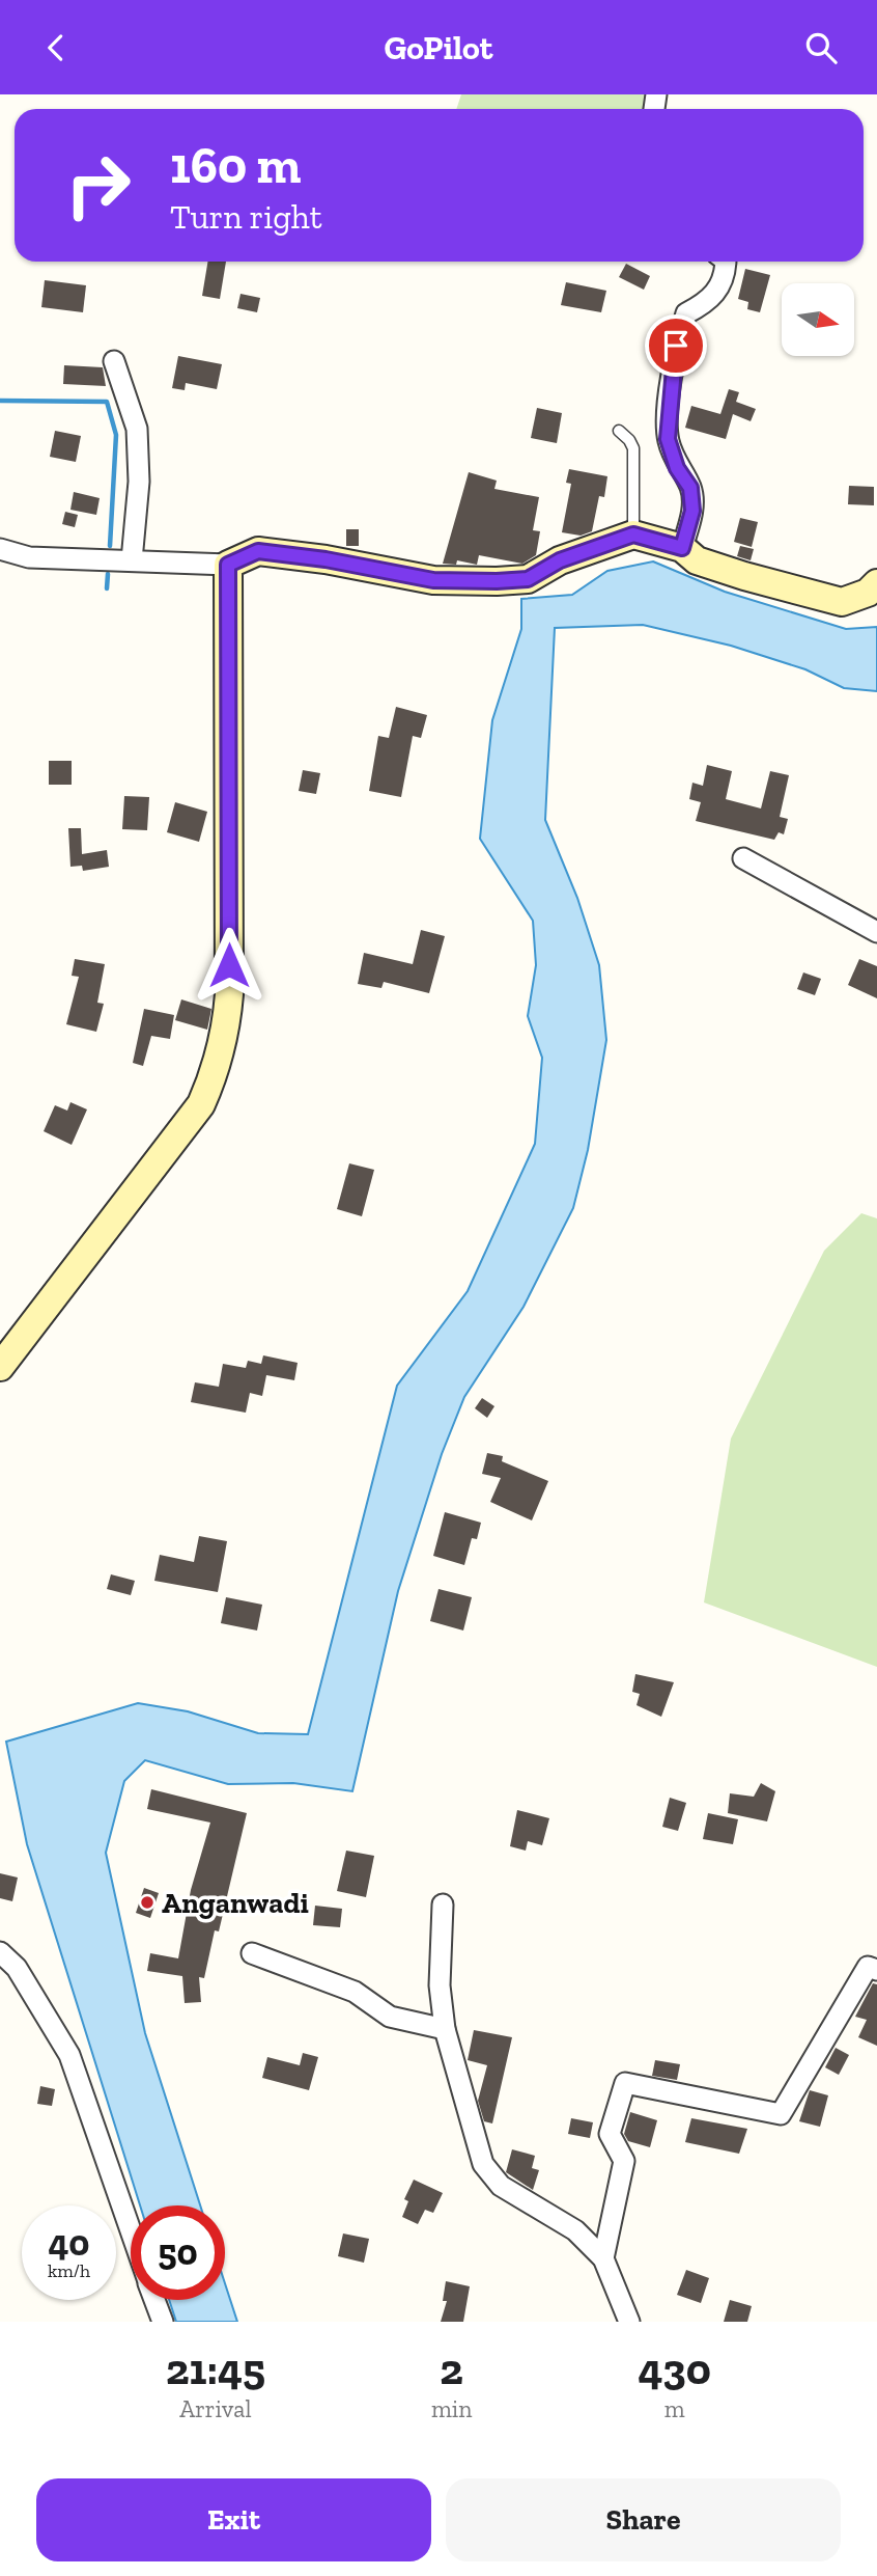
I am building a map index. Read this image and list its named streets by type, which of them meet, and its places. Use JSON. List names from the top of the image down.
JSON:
{
  "places": ["Anganwadi"],
  "north": "right",
  "page": {
    "header": "GoPilot",
    "turn": ["160 m", "Turn right"],
    "speed": "40 km/h",
    "limit": "50",
    "eta": [
      "21:45",
      "Arrival",
      "2",
      "min",
      "430",
      "m"
    ],
    "buttons": ["Exit", "Share"]
  }
}
